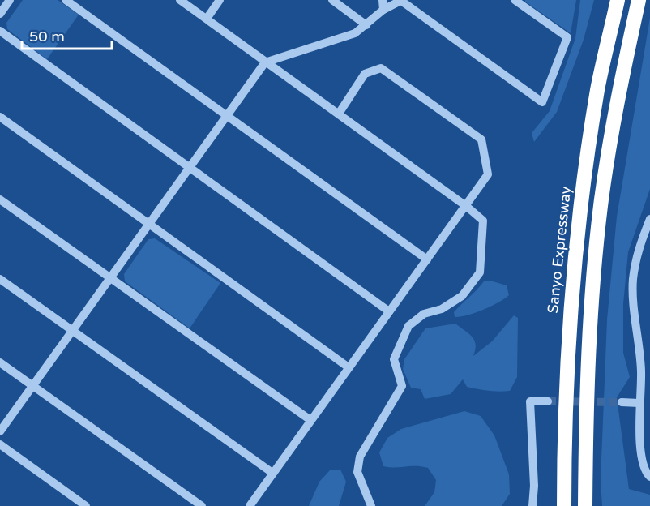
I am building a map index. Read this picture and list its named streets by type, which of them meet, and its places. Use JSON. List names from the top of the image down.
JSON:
{
  "streets": {
    "highway": ["Sanyo Expressway"]
  },
  "scale_bar": "50 m"
}
